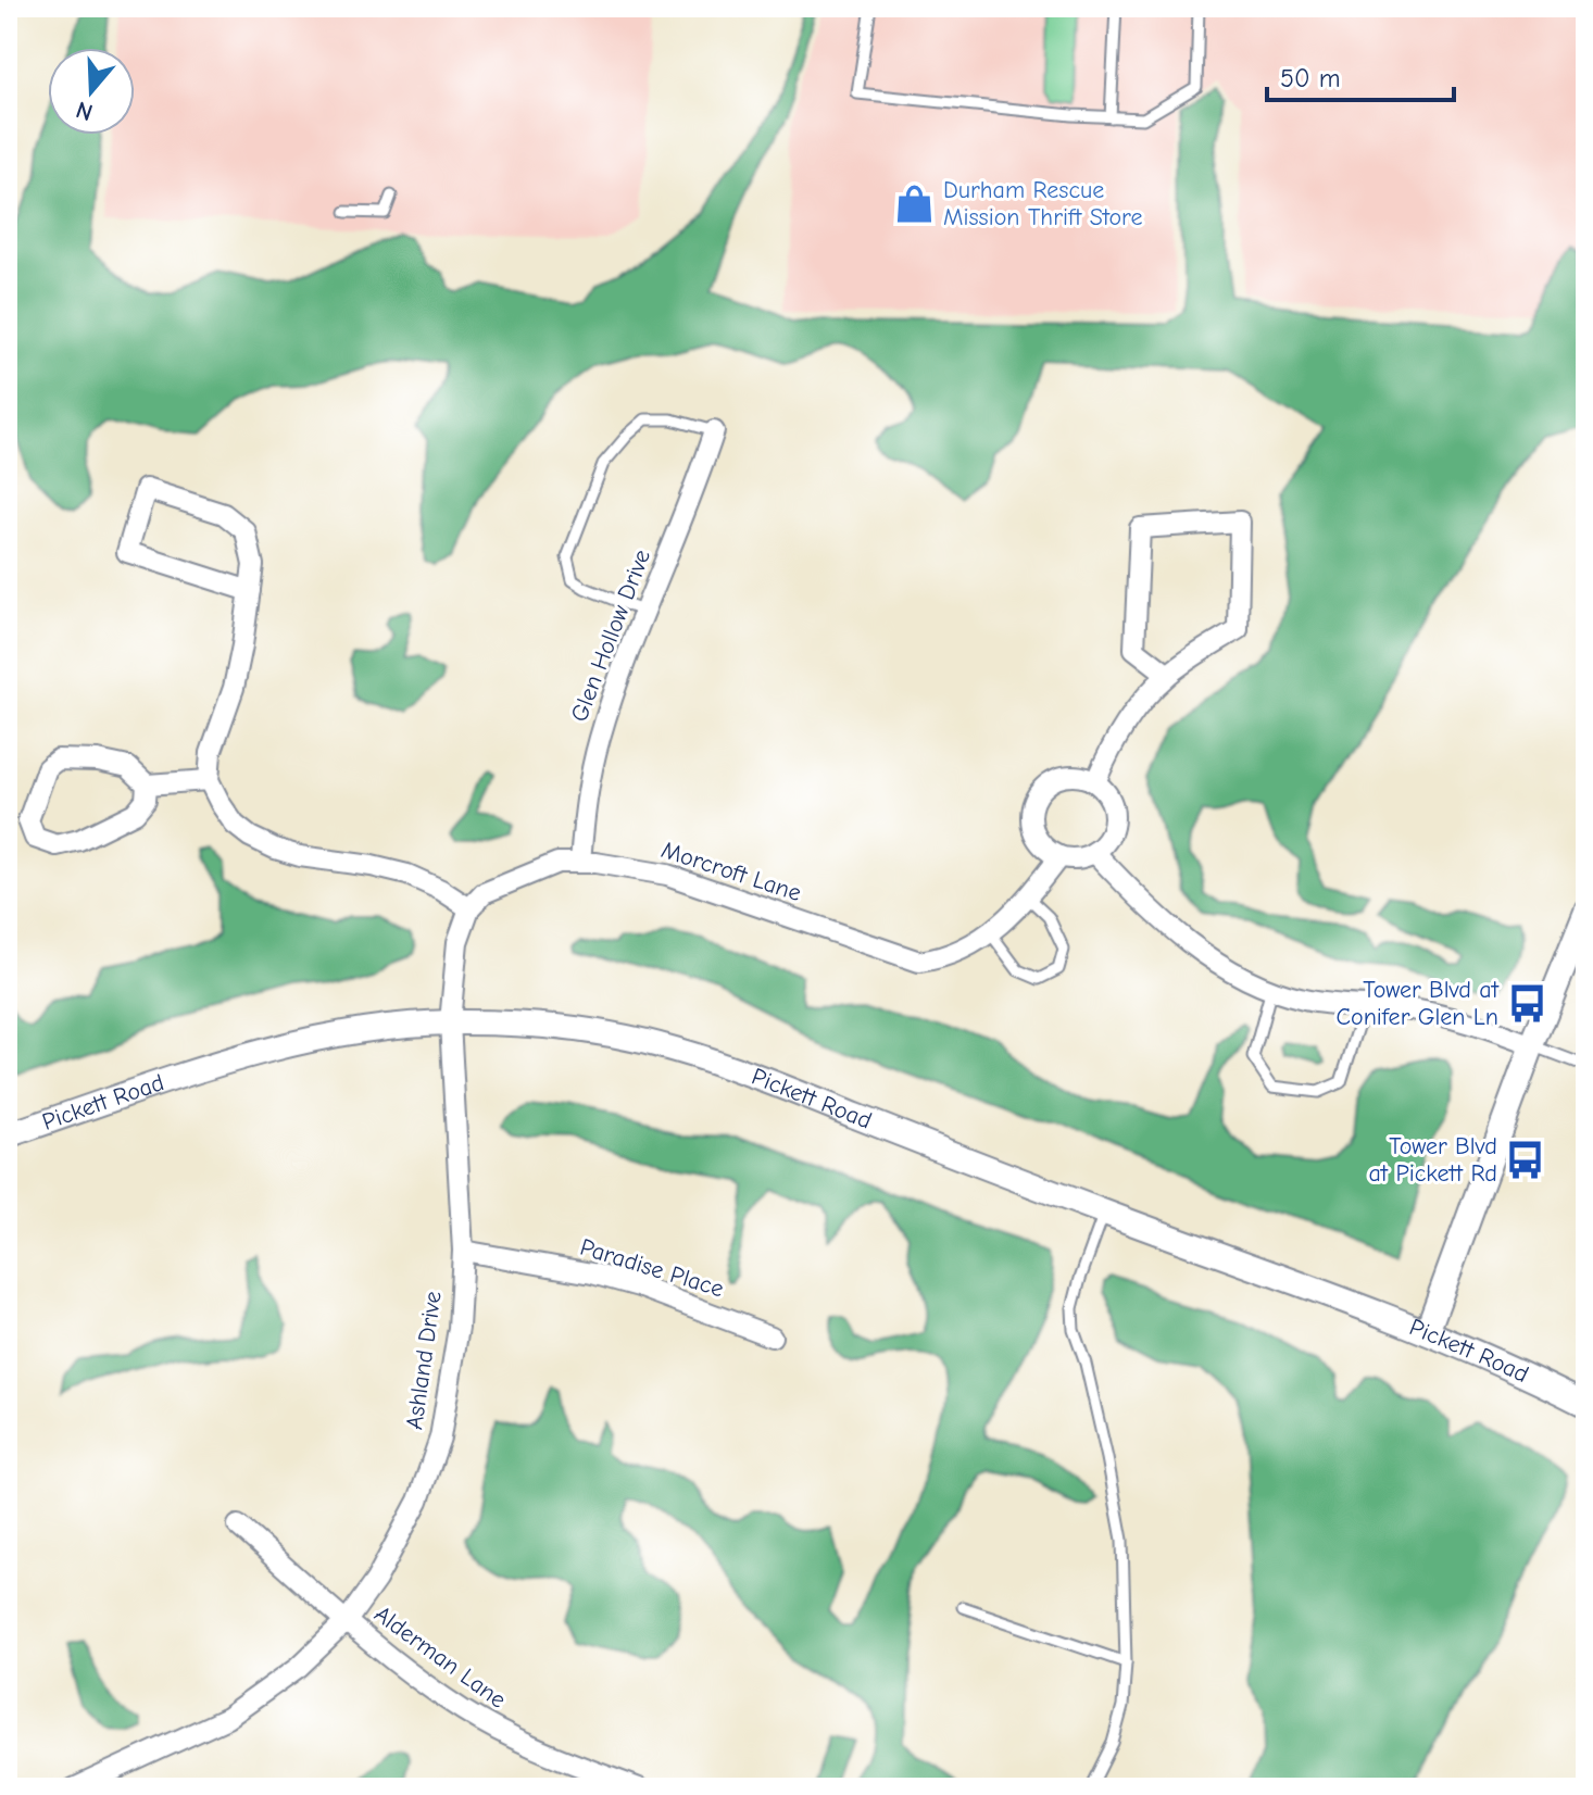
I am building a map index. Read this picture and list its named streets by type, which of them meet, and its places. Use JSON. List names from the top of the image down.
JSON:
{
  "streets": {
    "street": [
      "Glen Hollow Drive",
      "Morcroft Lane",
      "Pickett Road",
      "Paradise Place",
      "Ashland Drive",
      "Alderman Lane"
    ]
  },
  "crossings": [
    ["Glen Hollow Drive", "Morcroft Lane"],
    ["Pickett Road", "Ashland Drive"],
    ["Paradise Place", "Ashland Drive"],
    ["Ashland Drive", "Alderman Lane"]
  ],
  "places": {
    "shop": ["Durham Rescue Mission Thrift Store"],
    "bus stop": ["Tower Blvd at Conifer Glen Ln", "Tower Blvd at Pickett Rd"]
  },
  "scale_bar": "50 m",
  "north": "bottom"
}
